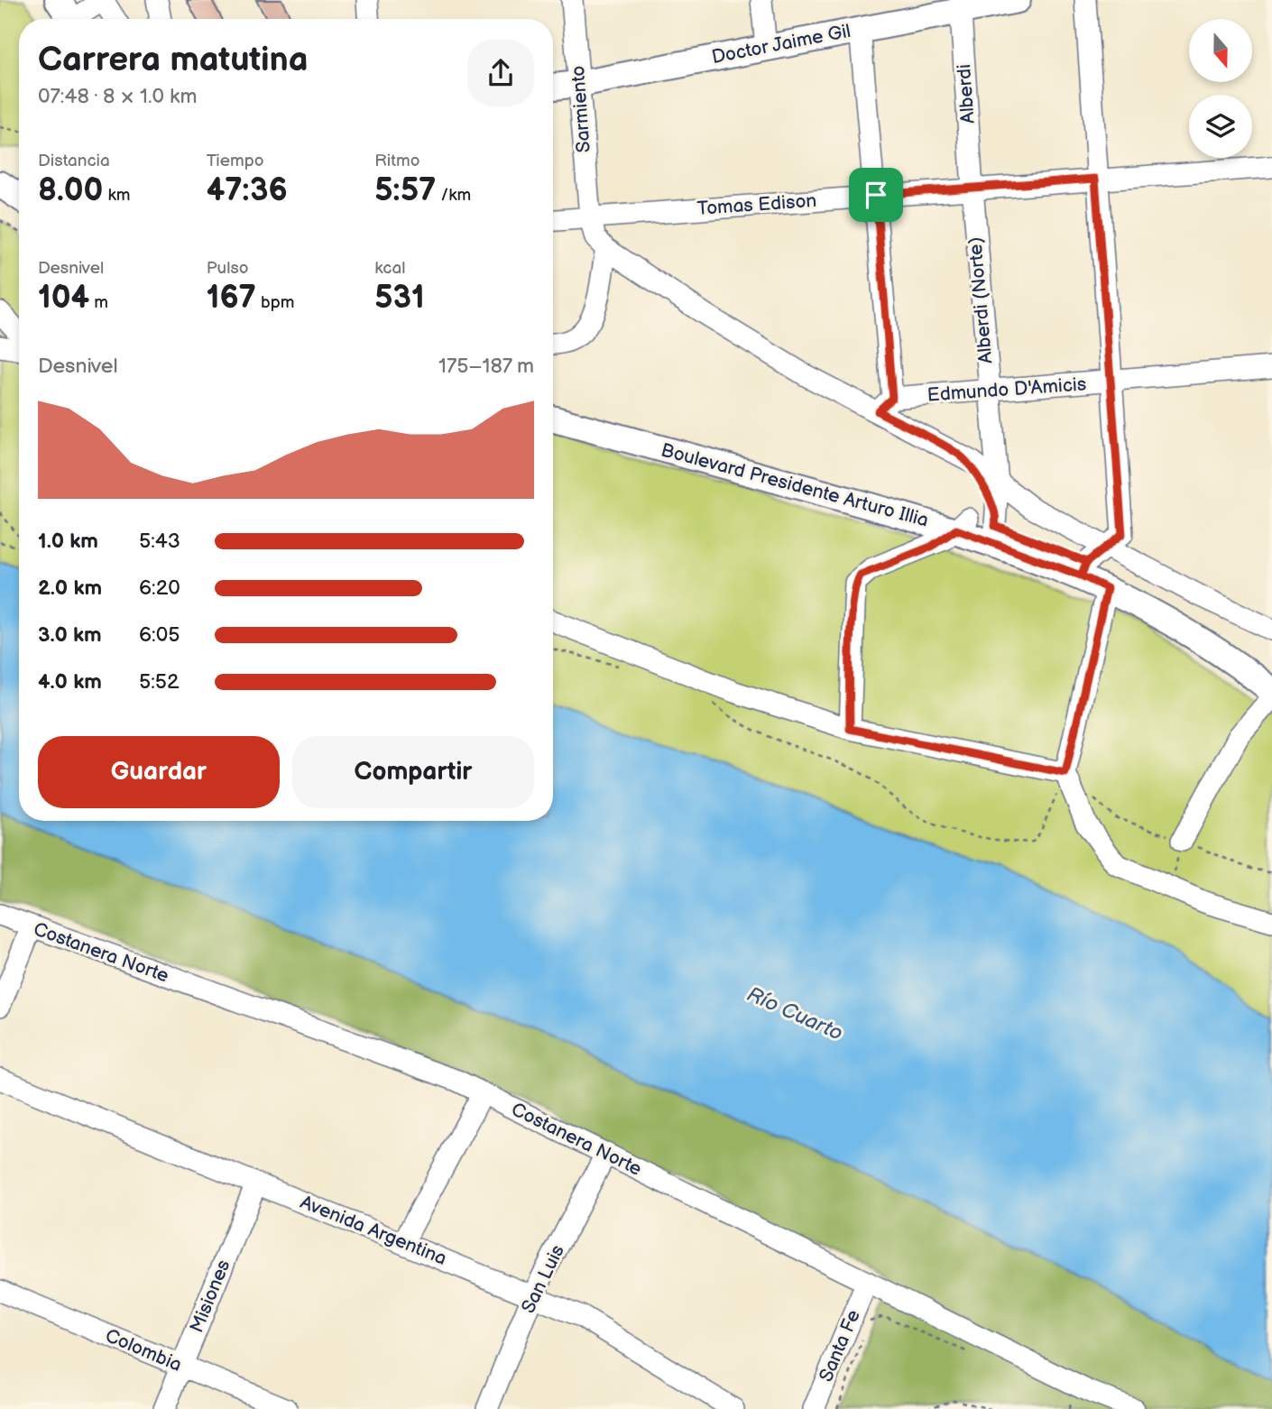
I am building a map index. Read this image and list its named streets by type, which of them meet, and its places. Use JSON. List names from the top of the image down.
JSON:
{
  "streets": {
    "main road": ["Doctor Jaime Gil", "Boulevard Presidente Arturo Illia"],
    "street": [
      "Alberdi",
      "Sarmiento",
      "Tomas Edison",
      "Alberdi (Norte)",
      "Edmundo D'Amicis",
      "Costanera Norte",
      "Avenida Argentina",
      "San Luis",
      "Misiones",
      "Santa Fe",
      "Colombia"
    ]
  },
  "crossings": [
    ["Doctor Jaime Gil", "Alberdi"],
    ["Doctor Jaime Gil", "Sarmiento"],
    ["Alberdi", "Tomas Edison"],
    ["Alberdi", "Alberdi (Norte)"],
    ["Sarmiento", "Tomas Edison"],
    ["Tomas Edison", "Alberdi (Norte)"],
    ["Alberdi (Norte)", "Edmundo D'Amicis"],
    ["Alberdi (Norte)", "Boulevard Presidente Arturo Illia"],
    ["Costanera Norte", "San Luis"],
    ["Costanera Norte", "Santa Fe"],
    ["Avenida Argentina", "San Luis"],
    ["Avenida Argentina", "Misiones"],
    ["Misiones", "Colombia"]
  ],
  "water": ["Río Cuarto"],
  "north": "bottom",
  "page": {
    "heading": ["Carrera matutina", "07:48 · 8 × 1.0 km"],
    "stats": [
      ["Distancia", "8.00 km"],
      ["Tiempo", "47:36"],
      ["Ritmo", "5:57 /km"],
      ["Desnivel", "104 m"],
      ["Pulso", "167 bpm"],
      ["kcal", "531"]
    ],
    "chart": ["Desnivel", "175–187 m"],
    "list": [
      {
        "name": "1.0 km",
        "note": "5:43"
      },
      {
        "name": "2.0 km",
        "note": "6:20"
      },
      {
        "name": "3.0 km",
        "note": "6:05"
      },
      {
        "name": "4.0 km",
        "note": "5:52"
      }
    ],
    "buttons": ["Guardar", "Compartir"]
  }
}
